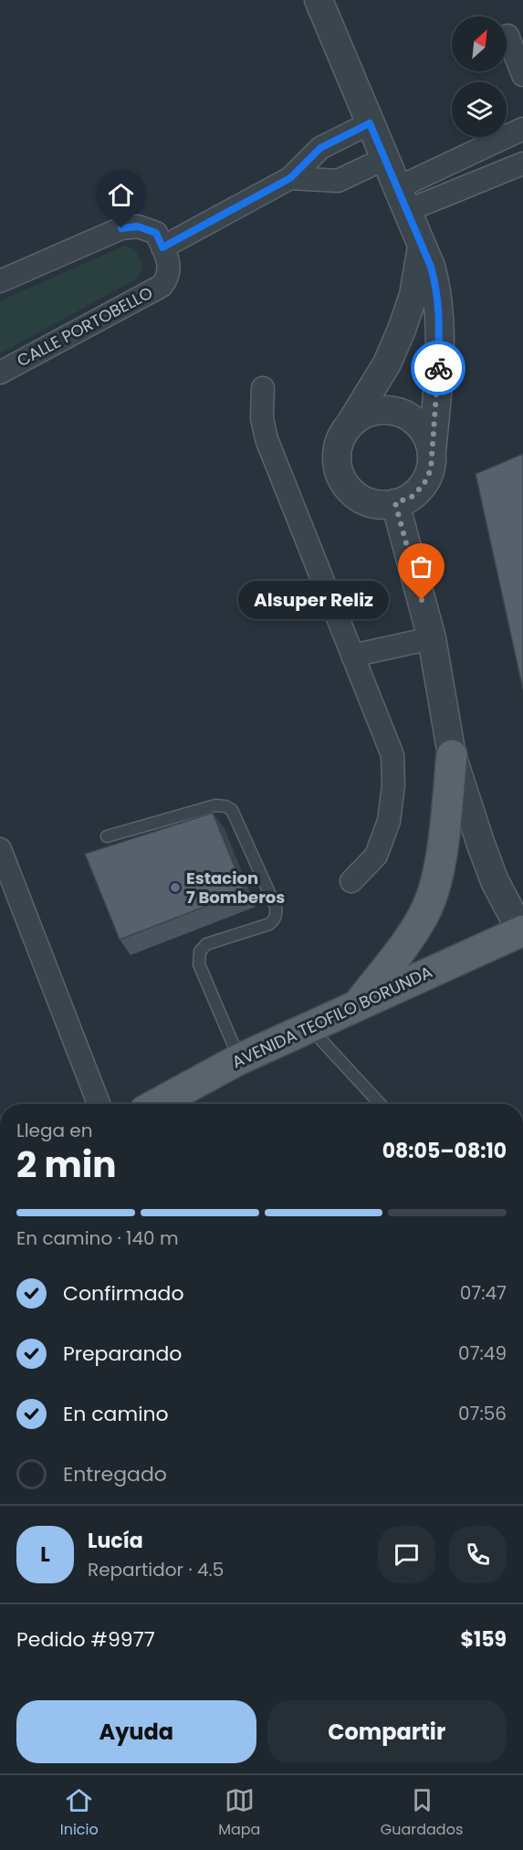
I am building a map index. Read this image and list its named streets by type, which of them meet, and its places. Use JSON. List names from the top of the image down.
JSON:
{
  "streets": {
    "main road": ["AVENIDA TEOFILO BORUNDA"],
    "street": ["CALLE PORTOBELLO"]
  },
  "places": ["Alsuper Reliz", "Estacion 7 Bomberos"],
  "north": "top right",
  "page": {
    "bubble": "Alsuper Reliz",
    "heading": ["2 min", "Llega en", "08:05–08:10"],
    "panel": [
      "Lucía",
      "Repartidor · 4.5",
      "Pedido #9977",
      "$159"
    ],
    "bar": "En camino · 140 m",
    "list": [
      ["Confirmado", "07:47"],
      ["Preparando", "07:49"],
      ["En camino", "07:56"],
      "Entregado"
    ],
    "round": "L",
    "buttons": ["Ayuda", "Compartir"],
    "tabs": ["Inicio", "Mapa", "Guardados"]
  }
}
